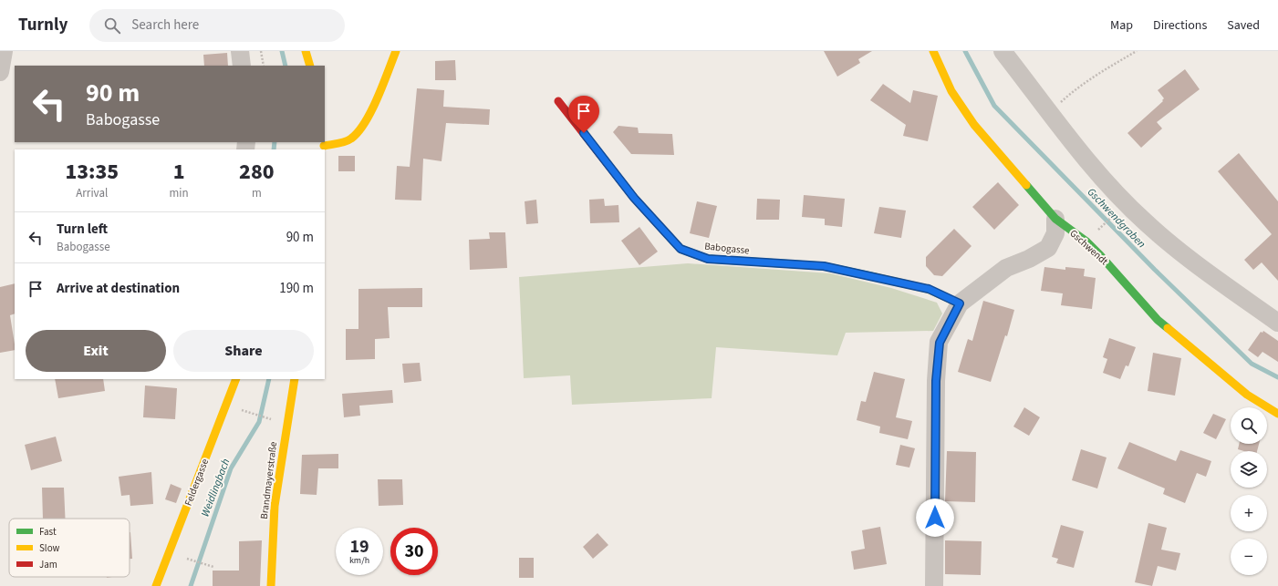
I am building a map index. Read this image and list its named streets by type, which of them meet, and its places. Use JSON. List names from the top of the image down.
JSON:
{
  "streets": {
    "street": [
      "Gschwendt",
      "Babogasse",
      "Brandmayerstraße",
      "Feldergasse"
    ]
  },
  "water": ["Gschwendgraben", "Weidlingbach"],
  "legend": ["Fast", "Slow", "Jam"],
  "page": {
    "header": "Turnly",
    "search": "Search here",
    "nav": ["Map", "Directions", "Saved"],
    "turn": ["90 m", "Babogasse"],
    "eta": [
      "13:35",
      "Arrival",
      "1",
      "min",
      "280",
      "m"
    ],
    "list": [
      {
        "name": "Turn left",
        "note": "Babogasse",
        "value": "90 m"
      },
      {
        "name": "Arrive at destination",
        "value": "190 m"
      }
    ],
    "buttons": ["Exit", "Share"],
    "map_buttons": ["+", "−"],
    "speed": "19 km/h",
    "limit": "30"
  }
}
